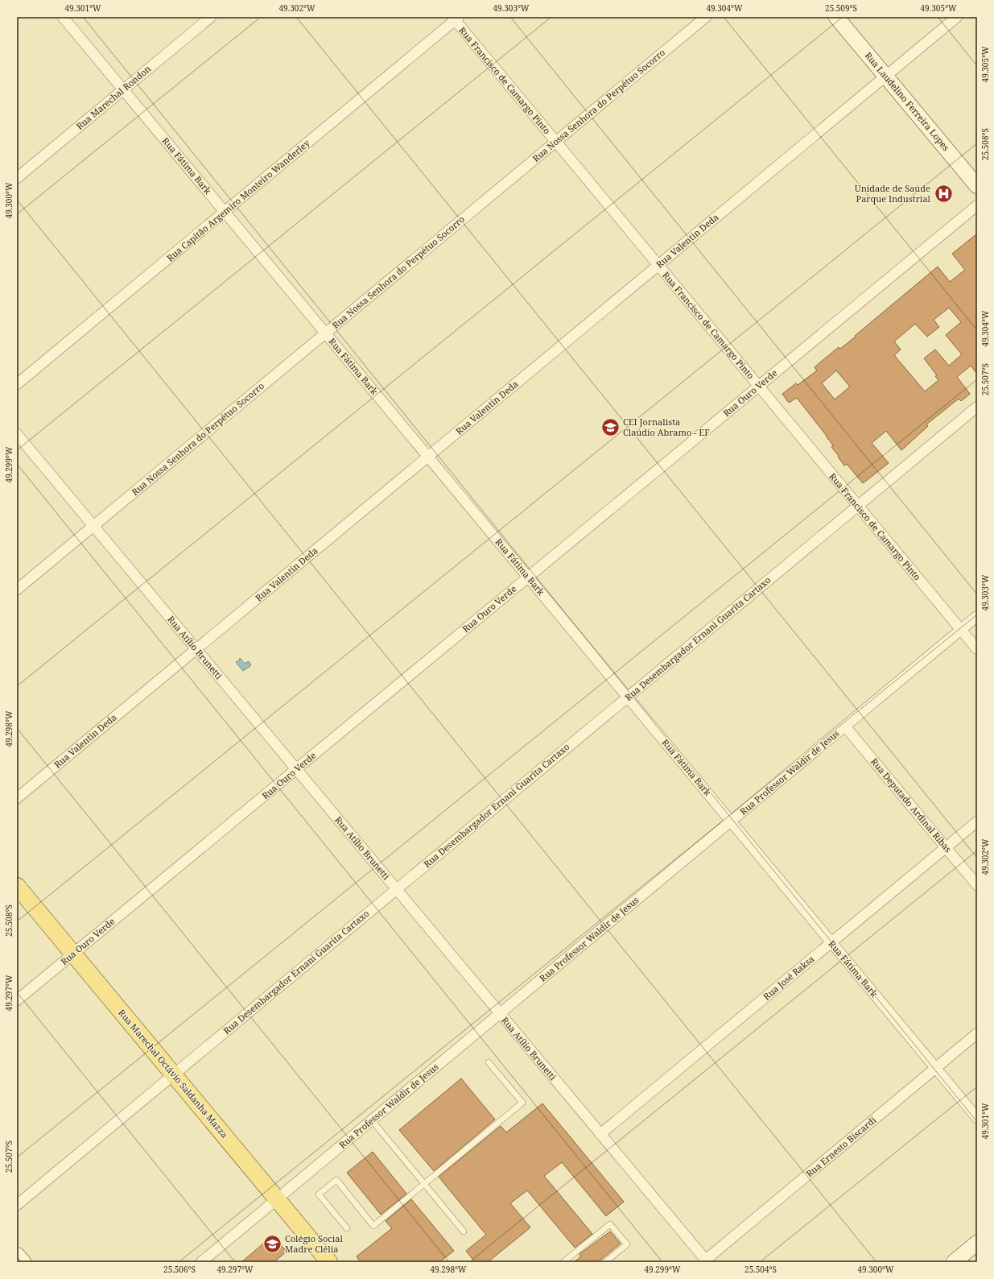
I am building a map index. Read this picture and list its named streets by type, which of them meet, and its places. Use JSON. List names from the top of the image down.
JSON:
{
  "streets": {
    "main road": ["Rua Marechal Octávio Saldanha Mazza"],
    "street": [
      "Rua Francisco de Camargo Pinto",
      "Rua Marechal Rondon",
      "Rua Laudelino Ferreira Lopes",
      "Rua Nossa Senhora do Perpétuo Socorro",
      "Rua Fátima Bark",
      "Rua Capitão Argemiro Monteiro Wanderley",
      "Rua Valentin Deda",
      "Rua Ouro Verde",
      "Rua Desembargador Ernani Guarita Cartaxo",
      "Rua Atílio Brunetti",
      "Rua Professor Waldir de Jesus",
      "Rua Deputado Ardinal Ribas",
      "Rua José Raksa",
      "Rua Ernesto Biscardi"
    ]
  },
  "crossings": [
    ["Rua Francisco de Camargo Pinto", "Rua Nossa Senhora do Perpétuo Socorro"],
    ["Rua Francisco de Camargo Pinto", "Rua Capitão Argemiro Monteiro Wanderley"],
    ["Rua Francisco de Camargo Pinto", "Rua Valentin Deda"],
    ["Rua Francisco de Camargo Pinto", "Rua Ouro Verde"],
    ["Rua Francisco de Camargo Pinto", "Rua Desembargador Ernani Guarita Cartaxo"],
    ["Rua Francisco de Camargo Pinto", "Rua Professor Waldir de Jesus"],
    ["Rua Marechal Rondon", "Rua Fátima Bark"],
    ["Rua Laudelino Ferreira Lopes", "Rua Valentin Deda"],
    ["Rua Nossa Senhora do Perpétuo Socorro", "Rua Fátima Bark"],
    ["Rua Nossa Senhora do Perpétuo Socorro", "Rua Atílio Brunetti"],
    ["Rua Fátima Bark", "Rua Capitão Argemiro Monteiro Wanderley"],
    ["Rua Fátima Bark", "Rua Valentin Deda"],
    ["Rua Fátima Bark", "Rua Ouro Verde"],
    ["Rua Fátima Bark", "Rua Desembargador Ernani Guarita Cartaxo"],
    ["Rua Fátima Bark", "Rua Professor Waldir de Jesus"],
    ["Rua Fátima Bark", "Rua José Raksa"],
    ["Rua Fátima Bark", "Rua Ernesto Biscardi"],
    ["Rua Valentin Deda", "Rua Atílio Brunetti"],
    ["Rua Ouro Verde", "Rua Atílio Brunetti"],
    ["Rua Ouro Verde", "Rua Marechal Octávio Saldanha Mazza"],
    ["Rua Desembargador Ernani Guarita Cartaxo", "Rua Atílio Brunetti"],
    ["Rua Desembargador Ernani Guarita Cartaxo", "Rua Marechal Octávio Saldanha Mazza"],
    ["Rua Atílio Brunetti", "Rua Professor Waldir de Jesus"],
    ["Rua Atílio Brunetti", "Rua José Raksa"],
    ["Rua Atílio Brunetti", "Rua Ernesto Biscardi"],
    ["Rua Professor Waldir de Jesus", "Rua Deputado Ardinal Ribas"],
    ["Rua Professor Waldir de Jesus", "Rua Marechal Octávio Saldanha Mazza"],
    ["Rua Deputado Ardinal Ribas", "Rua José Raksa"]
  ],
  "places": {
    "hospital": ["Unidade de Saúde Parque Industrial"],
    "school or university": ["CEI Jornalista Claúdio Abramo - EF", "Colégio Social Madre Clélia"]
  },
  "coordinates": [
    "49.301°W",
    "49.302°W",
    "49.303°W",
    "49.304°W",
    "25.509°S",
    "49.305°W",
    "25.508°S",
    "49.300°W",
    "25.507°S",
    "49.299°W",
    "49.298°W",
    "49.297°W",
    "25.506°S",
    "25.504°S"
  ]
}
